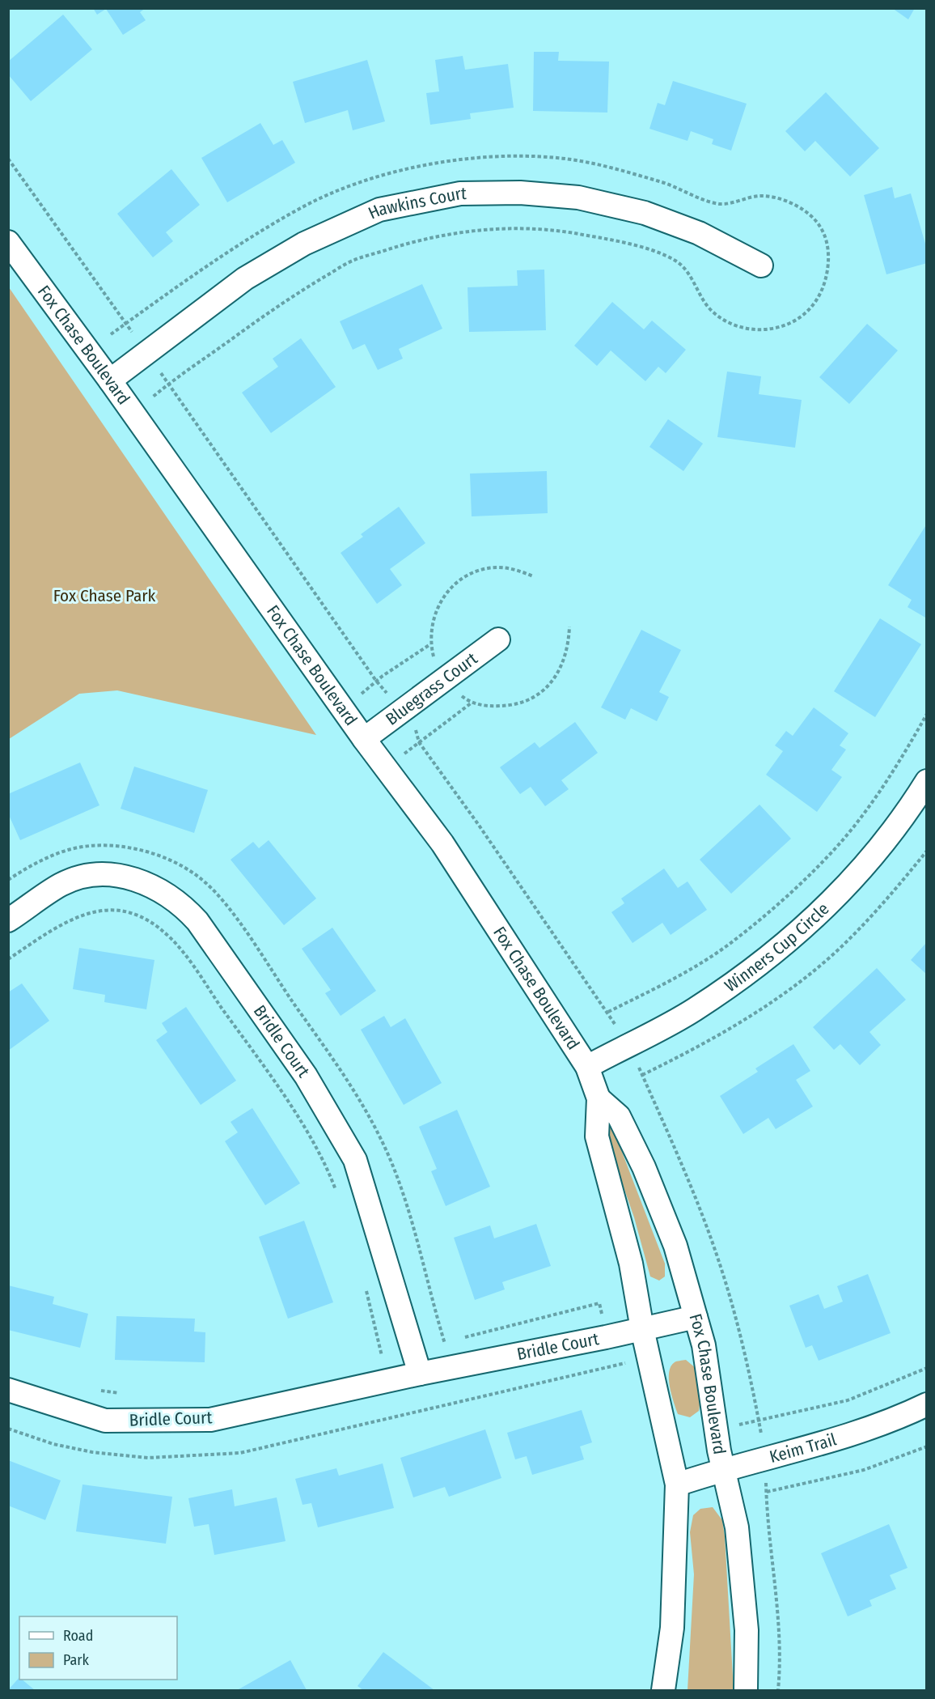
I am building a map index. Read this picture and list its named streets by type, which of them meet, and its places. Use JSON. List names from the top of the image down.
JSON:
{
  "streets": {
    "street": [
      "Hawkins Court",
      "Fox Chase Boulevard",
      "Bluegrass Court",
      "Winners Cup Circle",
      "Bridle Court",
      "Keim Trail"
    ]
  },
  "crossings": [
    ["Hawkins Court", "Fox Chase Boulevard"],
    ["Fox Chase Boulevard", "Bluegrass Court"],
    ["Fox Chase Boulevard", "Winners Cup Circle"],
    ["Fox Chase Boulevard", "Bridle Court"],
    ["Fox Chase Boulevard", "Keim Trail"]
  ],
  "parks": ["Fox Chase Park"],
  "legend": ["Road", "Park"]
}
